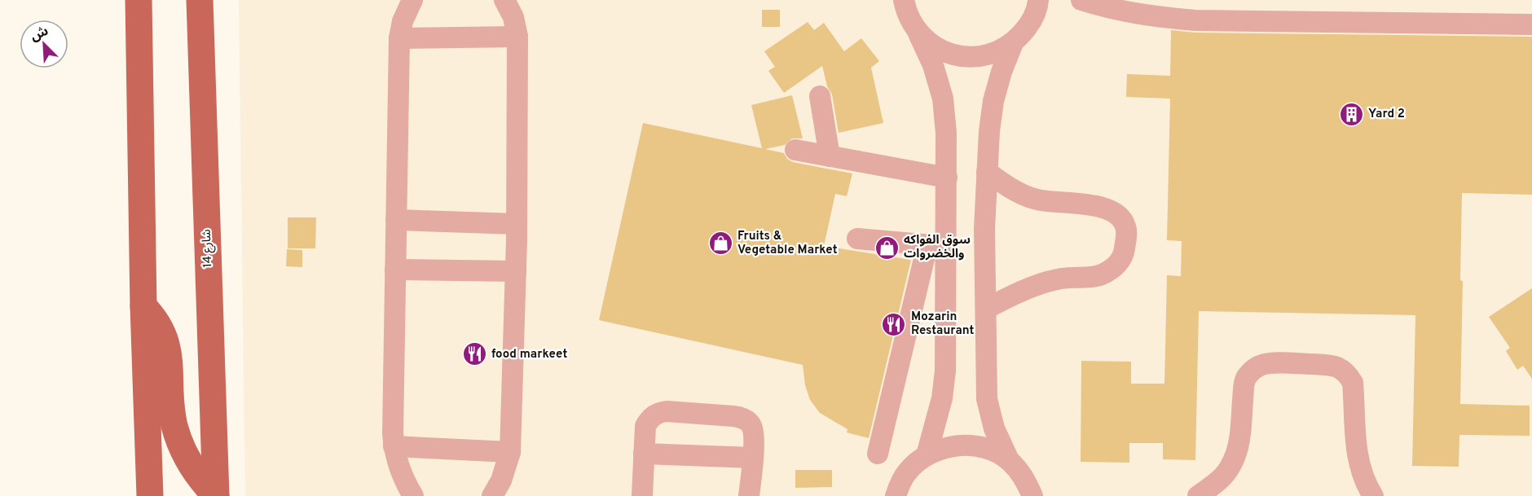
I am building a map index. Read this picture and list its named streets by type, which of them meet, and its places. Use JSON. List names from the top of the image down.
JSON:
{
  "streets": {
    "main road": ["شارع 14"]
  },
  "places": {
    "building": ["Yard 2"],
    "shop": ["Fruits & Vegetable Market", "سوق الفواكه والخضروات"],
    "restaurant": ["Mozarin Restaurant", "food markeet"]
  },
  "north": "top left"
}
